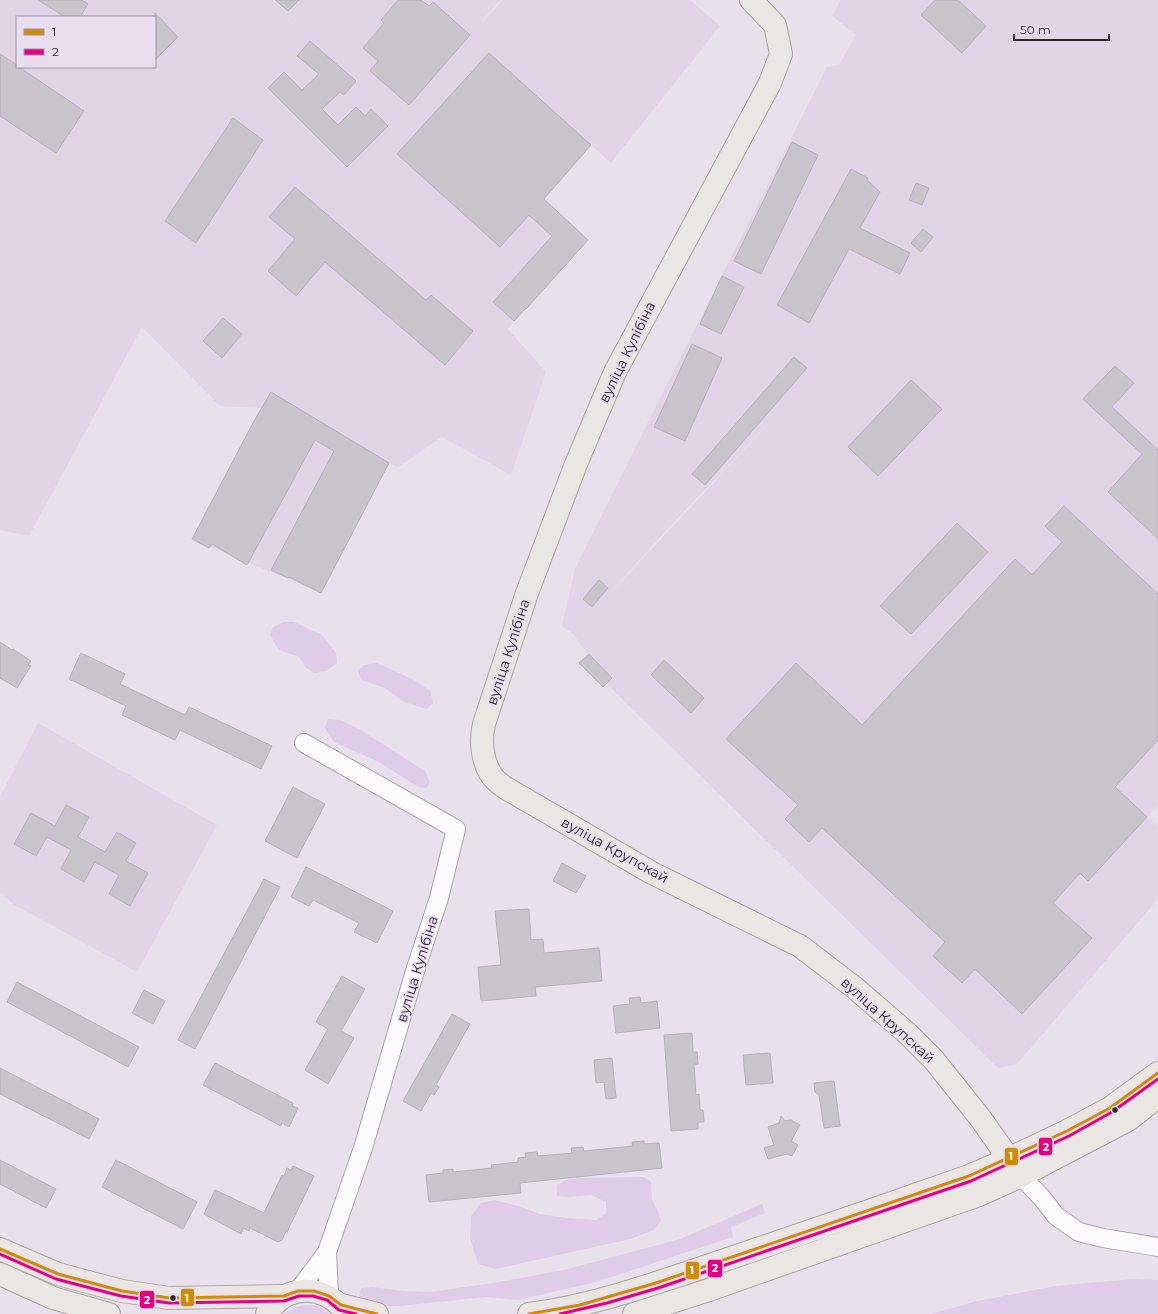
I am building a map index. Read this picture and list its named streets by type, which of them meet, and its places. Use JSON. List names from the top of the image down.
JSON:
{
  "streets": {
    "main road": ["вуліца Кулібіна", "вуліца Крупскай"]
  },
  "crossings": [
    ["вуліца Кулібіна", "вуліца Крупскай"]
  ],
  "lines": ["transit line 1", "transit line 2"],
  "legend": ["1", "2"],
  "scale_bar": "50 m"
}
